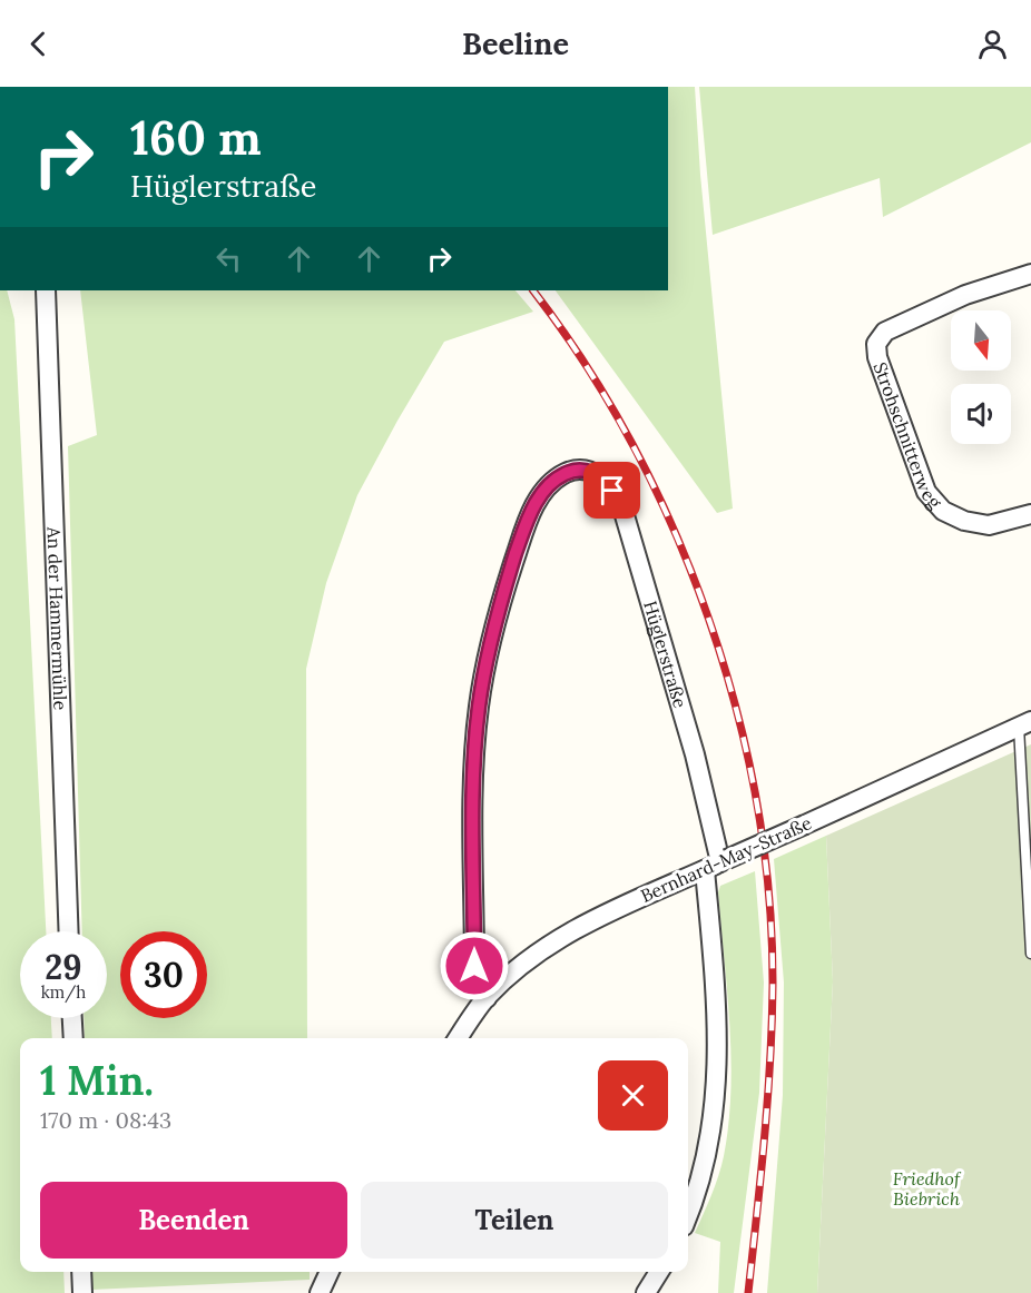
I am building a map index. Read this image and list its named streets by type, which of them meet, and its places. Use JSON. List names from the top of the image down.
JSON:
{
  "streets": {
    "street": [
      "Strohschnitterweg",
      "An der Hammermühle",
      "Hüglerstraße",
      "Bernhard-May-Straße"
    ]
  },
  "crossings": [
    ["Hüglerstraße", "Bernhard-May-Straße"]
  ],
  "parks": ["Friedhof Biebrich"],
  "north": "bottom",
  "page": {
    "header": "Beeline",
    "turn": ["160 m", "Hüglerstraße"],
    "speed": "29 km/h",
    "limit": "30",
    "heading": ["1 Min.", "170 m · 08:43"],
    "buttons": ["Beenden", "Teilen"]
  }
}
